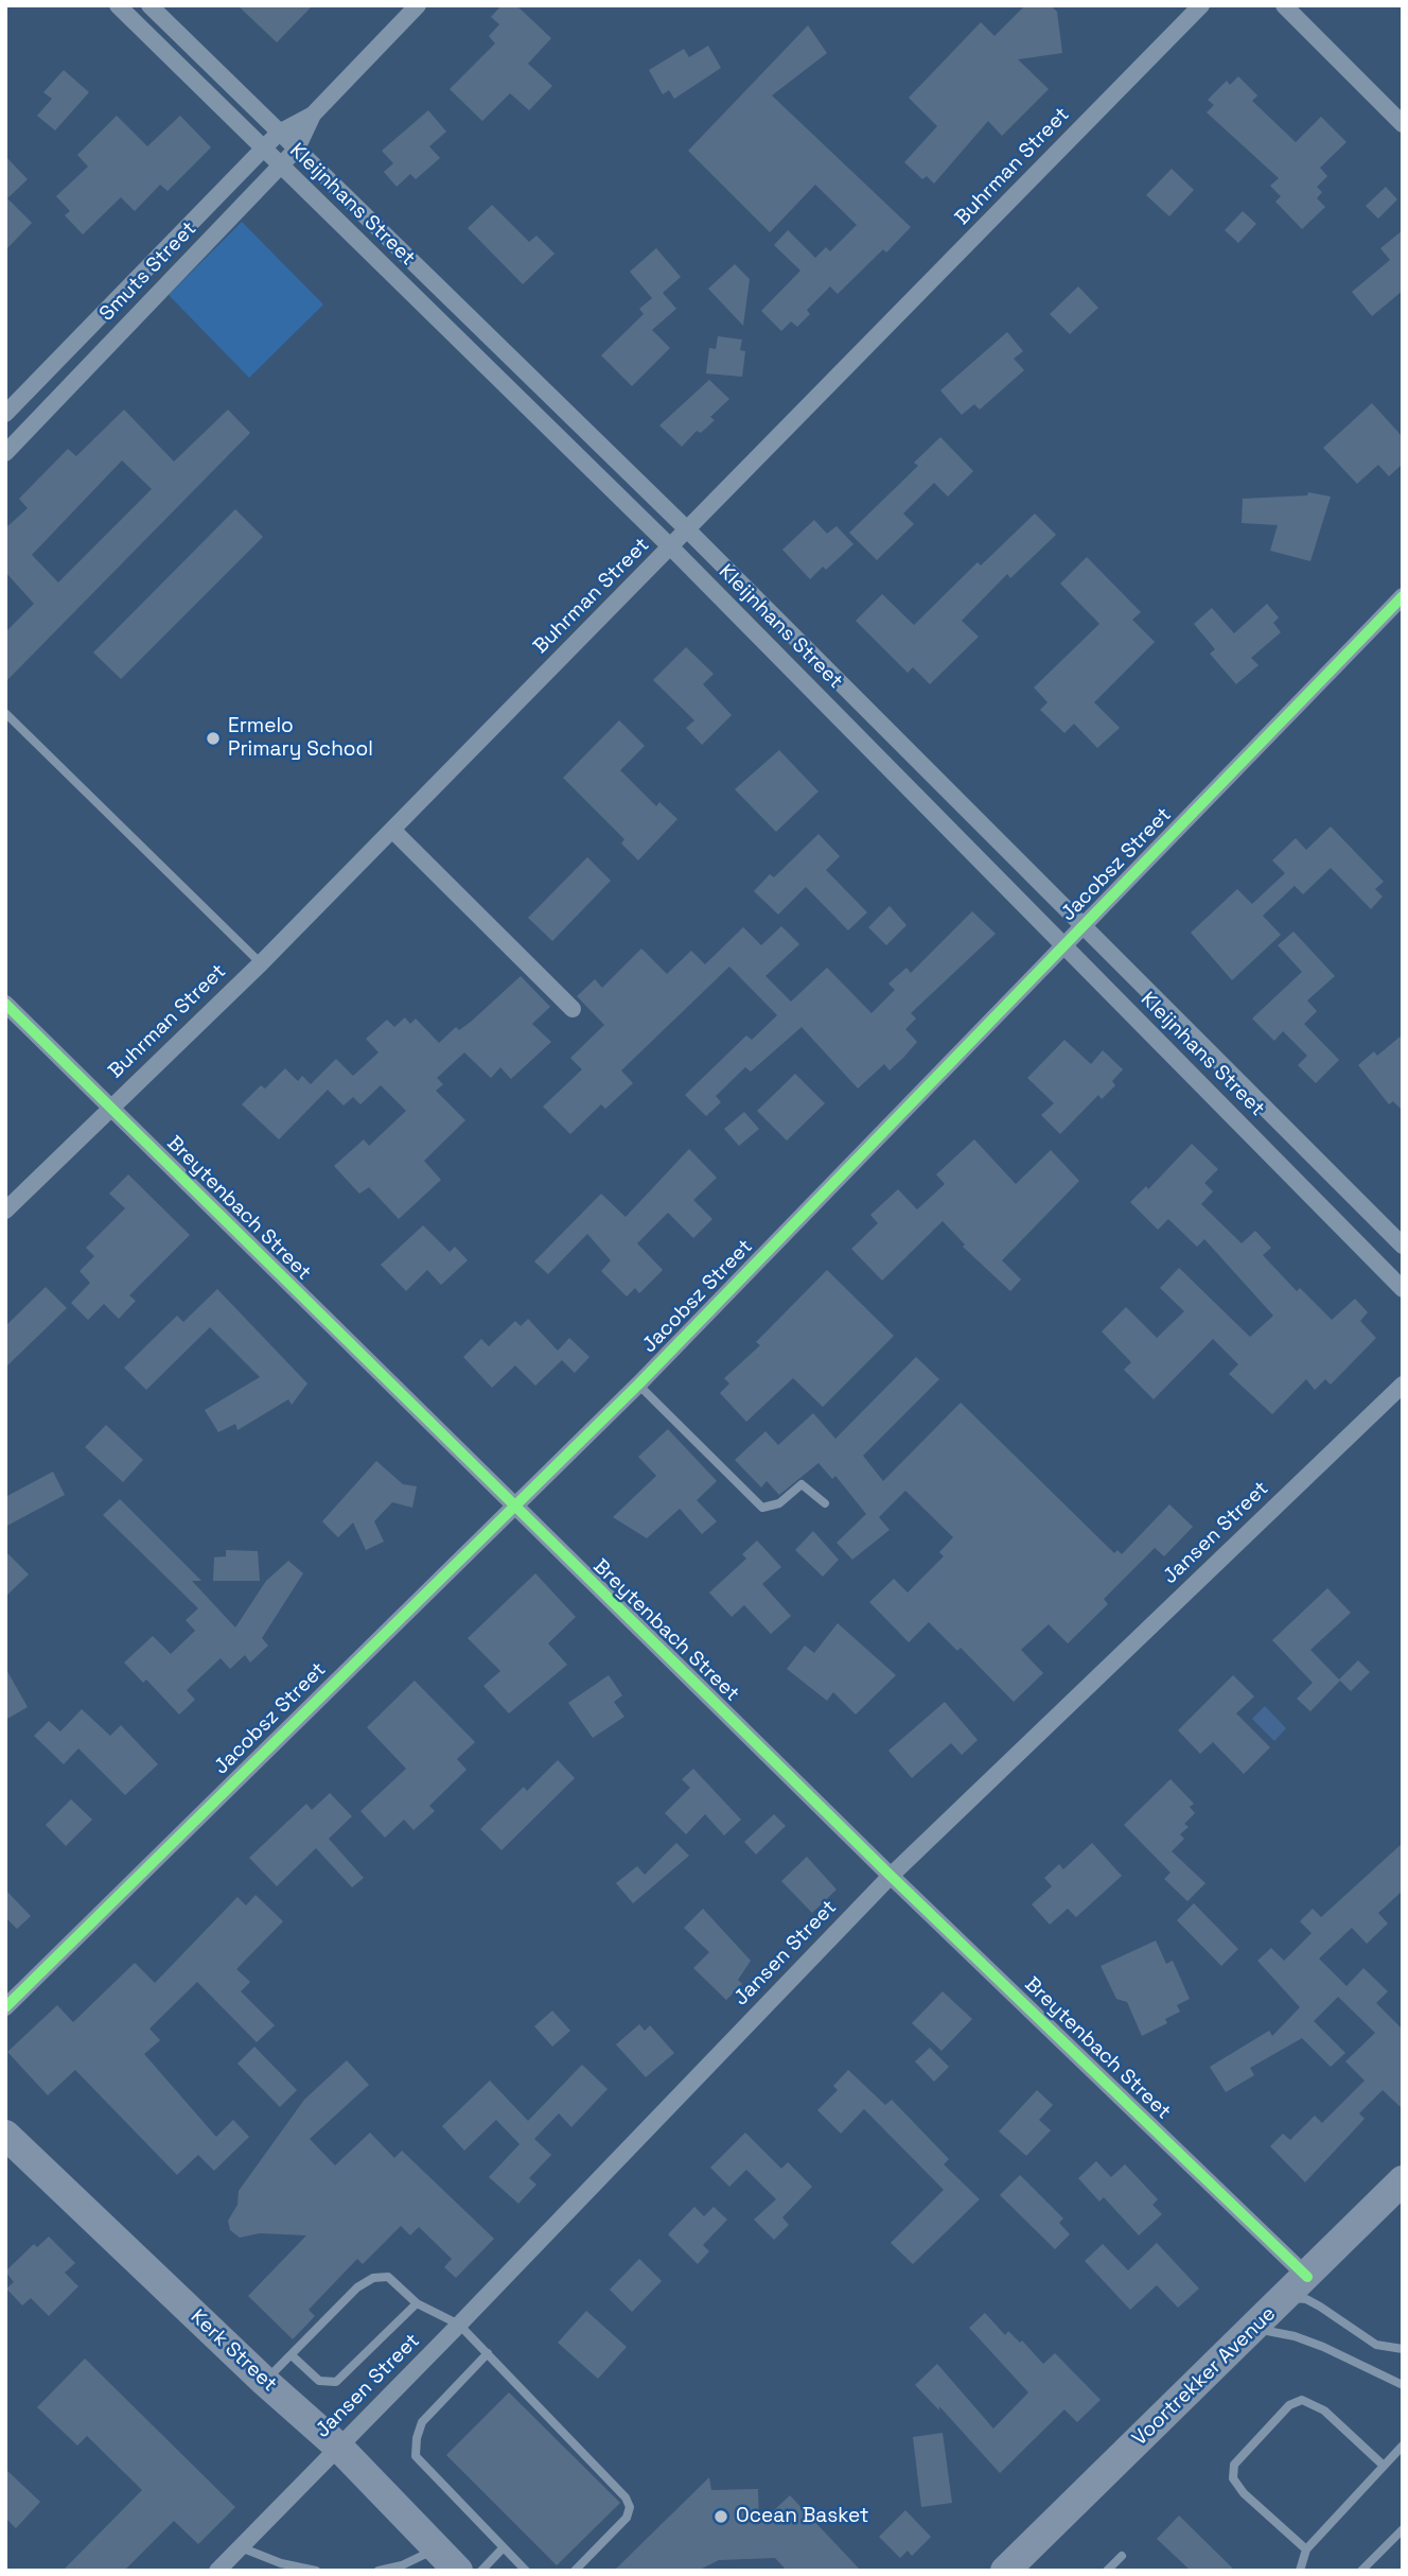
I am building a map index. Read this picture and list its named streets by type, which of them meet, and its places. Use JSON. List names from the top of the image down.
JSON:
{
  "streets": {
    "highway": ["Kerk Street", "Voortrekker Avenue"],
    "street": [
      "Buhrman Street",
      "Kleijnhans Street",
      "Smuts Street",
      "Jacobsz Street",
      "Breytenbach Street",
      "Jansen Street"
    ]
  },
  "crossings": [
    ["Buhrman Street", "Kleijnhans Street"],
    ["Buhrman Street", "Breytenbach Street"],
    ["Kleijnhans Street", "Smuts Street"],
    ["Kleijnhans Street", "Jacobsz Street"],
    ["Jacobsz Street", "Breytenbach Street"],
    ["Breytenbach Street", "Jansen Street"],
    ["Breytenbach Street", "Voortrekker Avenue"],
    ["Jansen Street", "Kerk Street"]
  ],
  "places": ["Ermelo Primary School", "Ocean Basket"]
}
